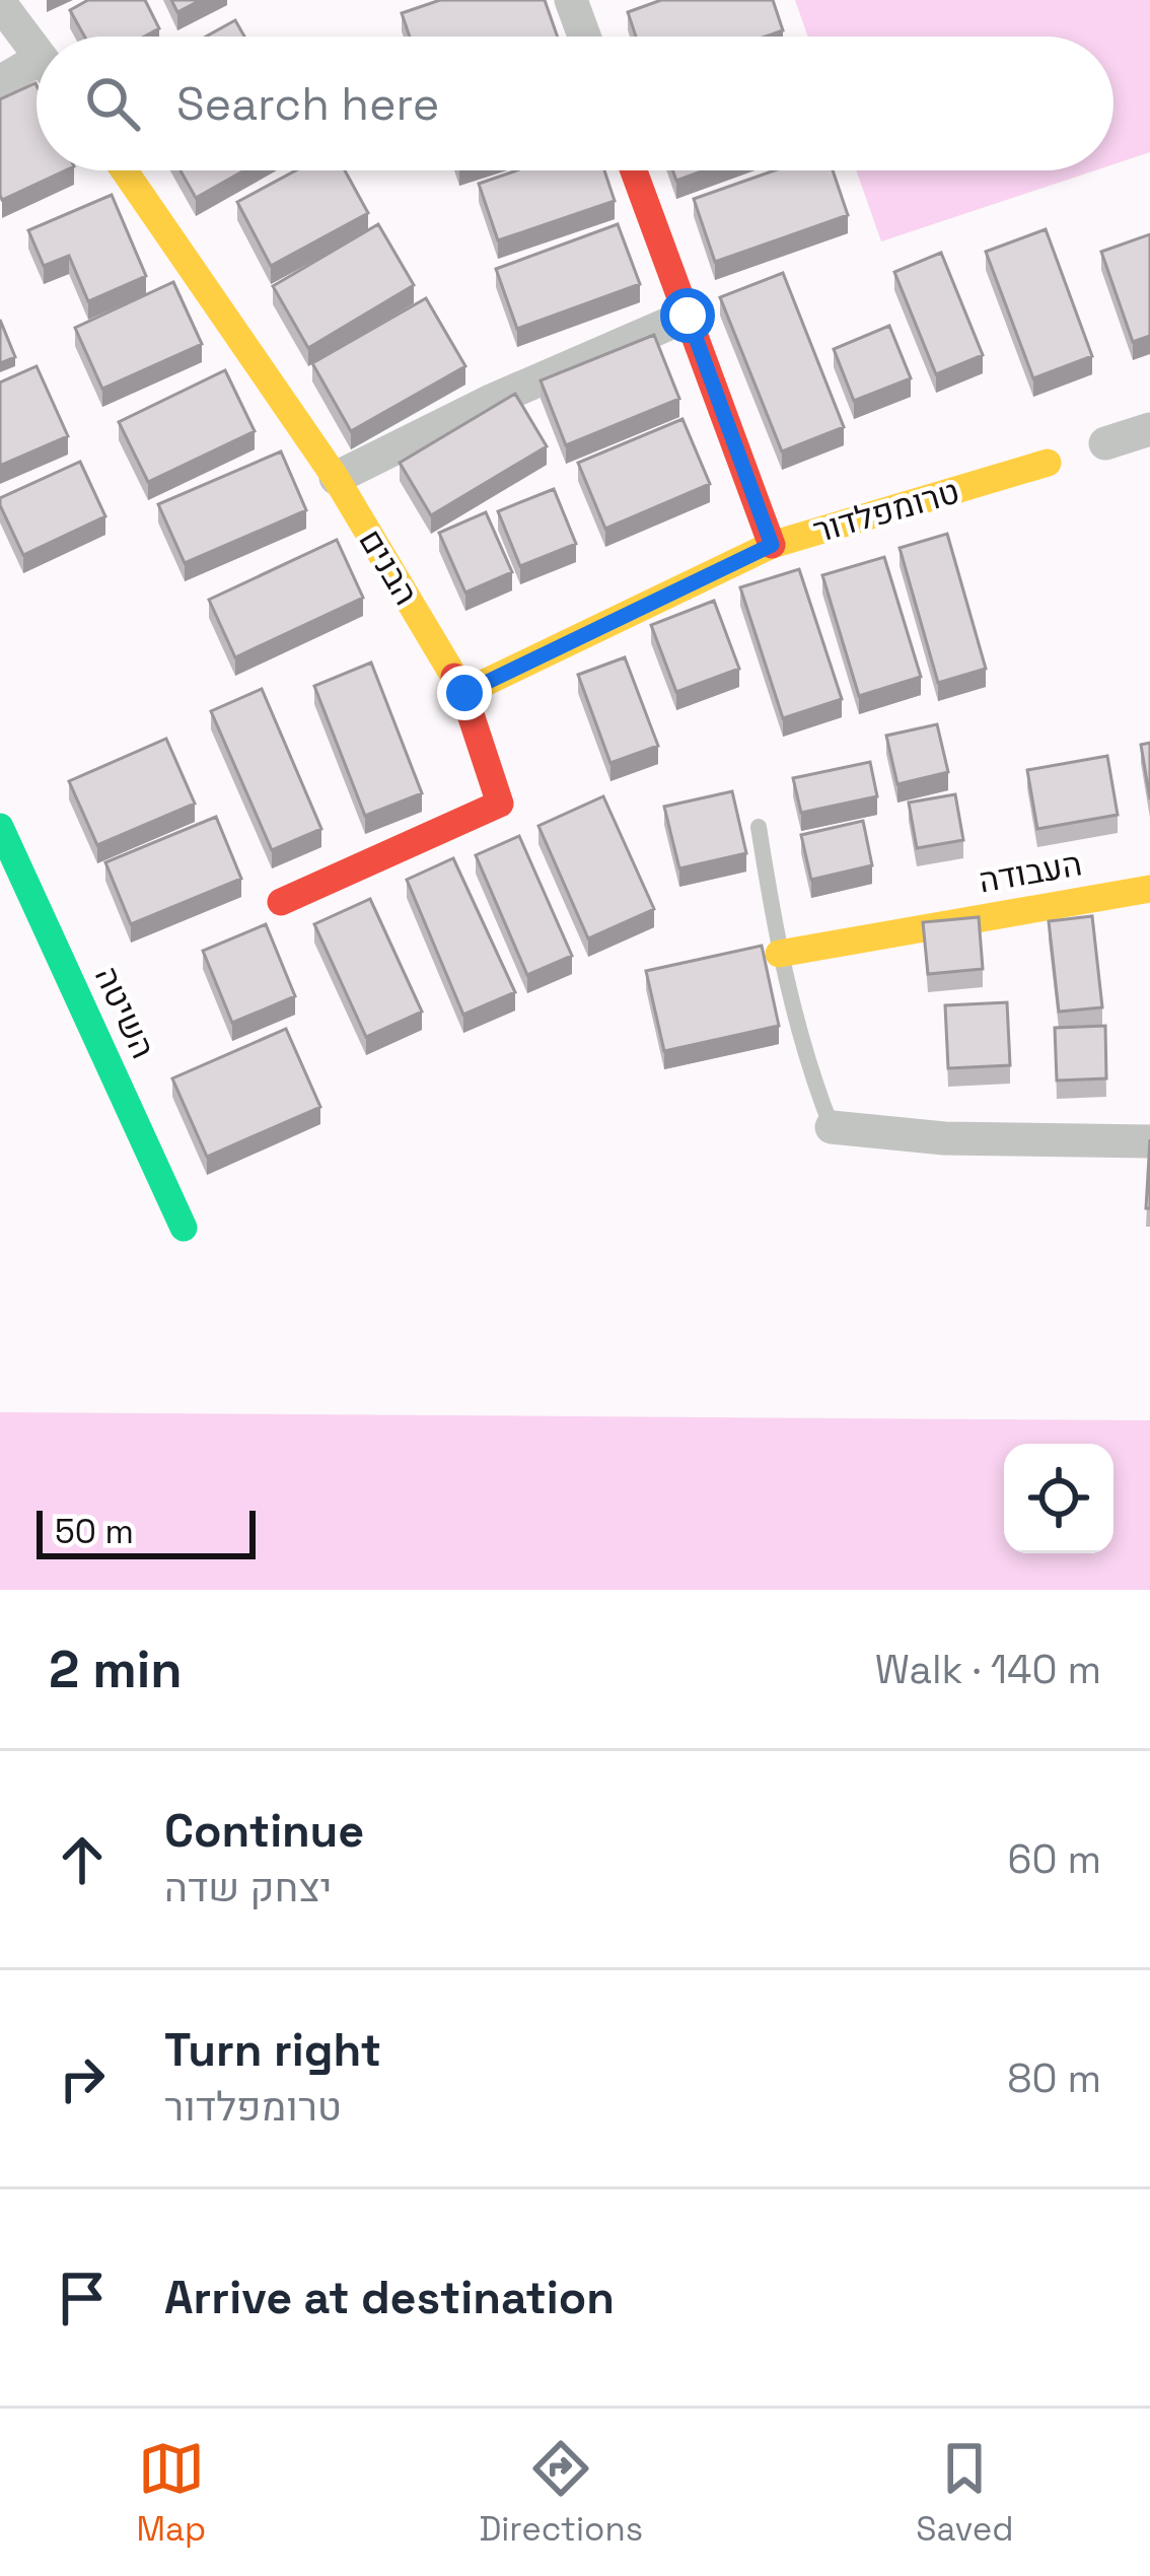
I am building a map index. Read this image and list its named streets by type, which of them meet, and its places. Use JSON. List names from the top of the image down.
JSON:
{
  "streets": {
    "street": [
      "טרומפלדור",
      "הבנים",
      "העבודה",
      "השיטה"
    ]
  },
  "crossings": [
    ["טרומפלדור", "הבנים"]
  ],
  "scale_bar": "50 m",
  "page": {
    "search": "Search here",
    "scale": "50 m",
    "heading": ["2 min", "Walk · 140 m"],
    "list": [
      ["Continue", "יצחק שדה", "60 m"],
      ["Turn right", "טרומפלדור", "80 m"],
      "Arrive at destination"
    ],
    "nav": ["Map", "Directions", "Saved"]
  }
}
